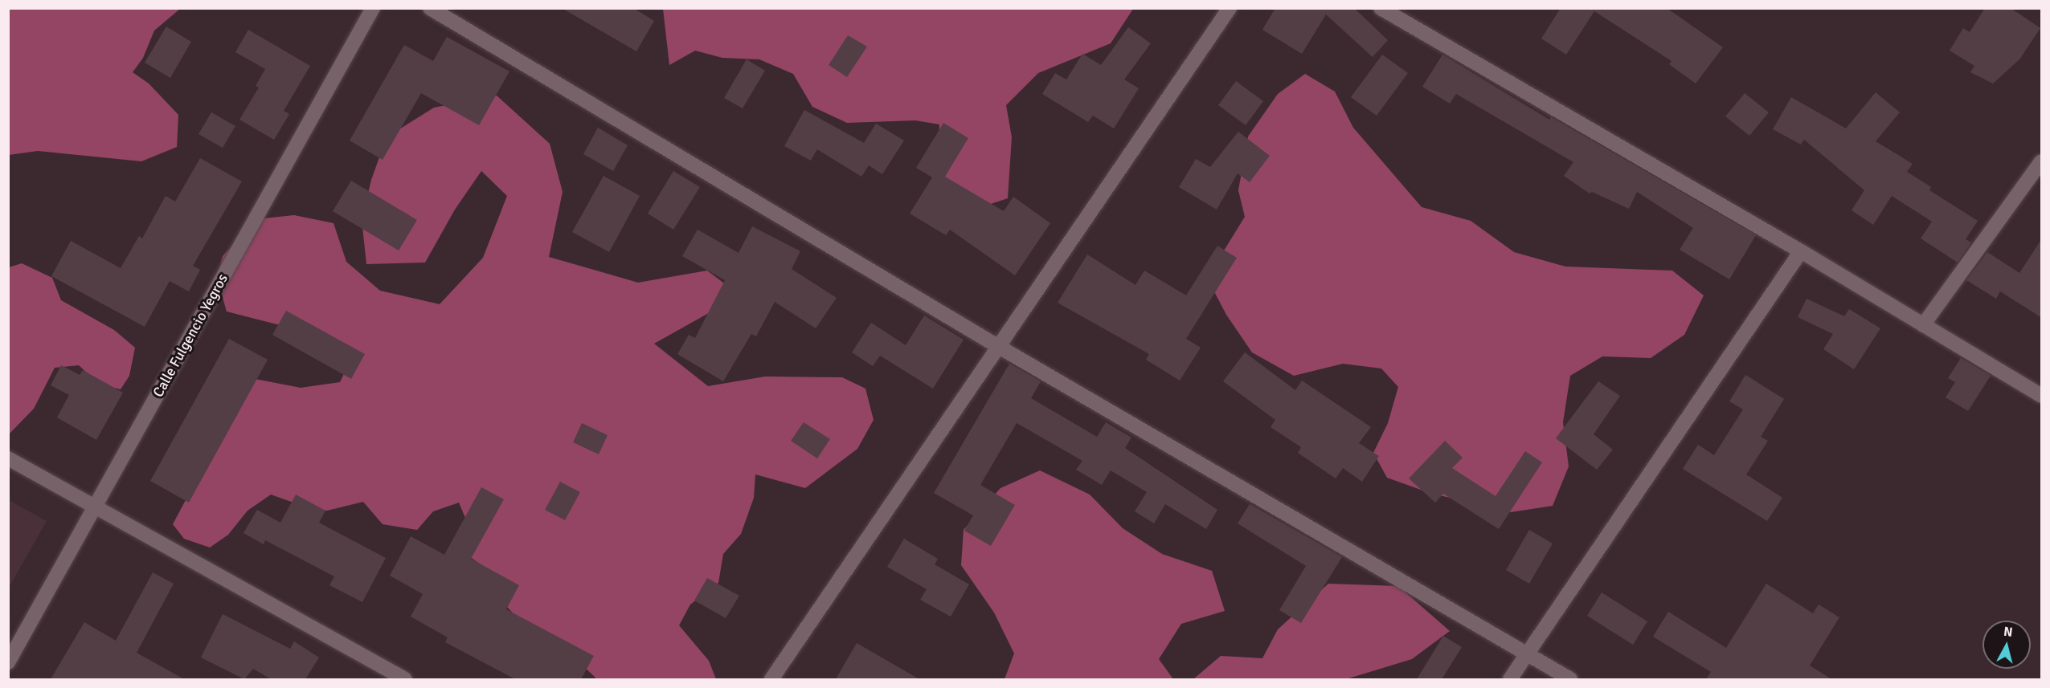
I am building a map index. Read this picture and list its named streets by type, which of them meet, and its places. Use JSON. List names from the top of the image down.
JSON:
{
  "streets": {
    "street": ["Calle Fulgencio Yegros"]
  },
  "north": "top"
}
